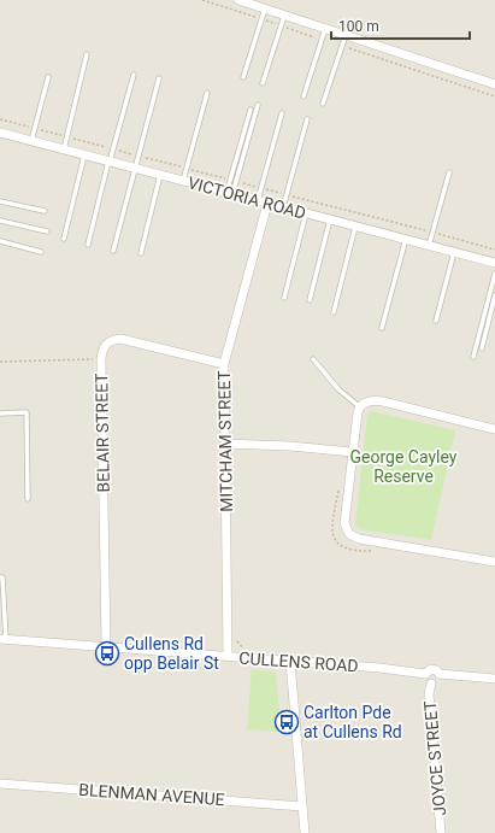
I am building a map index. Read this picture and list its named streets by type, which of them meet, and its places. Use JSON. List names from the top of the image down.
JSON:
{
  "streets": {
    "street": [
      "VICTORIA ROAD",
      "BELAIR STREET",
      "MITCHAM STREET",
      "CULLENS ROAD",
      "JOYCE STREET",
      "BLENMAN AVENUE"
    ]
  },
  "crossings": [
    ["VICTORIA ROAD", "MITCHAM STREET"],
    ["BELAIR STREET", "MITCHAM STREET"],
    ["BELAIR STREET", "CULLENS ROAD"],
    ["MITCHAM STREET", "CULLENS ROAD"],
    ["CULLENS ROAD", "JOYCE STREET"]
  ],
  "parks": ["George Cayley Reserve"],
  "places": {
    "bus stop": ["Cullens Rd opp Belair St", "Carlton Pde at Cullens Rd"]
  },
  "scale_bar": "100 m"
}
